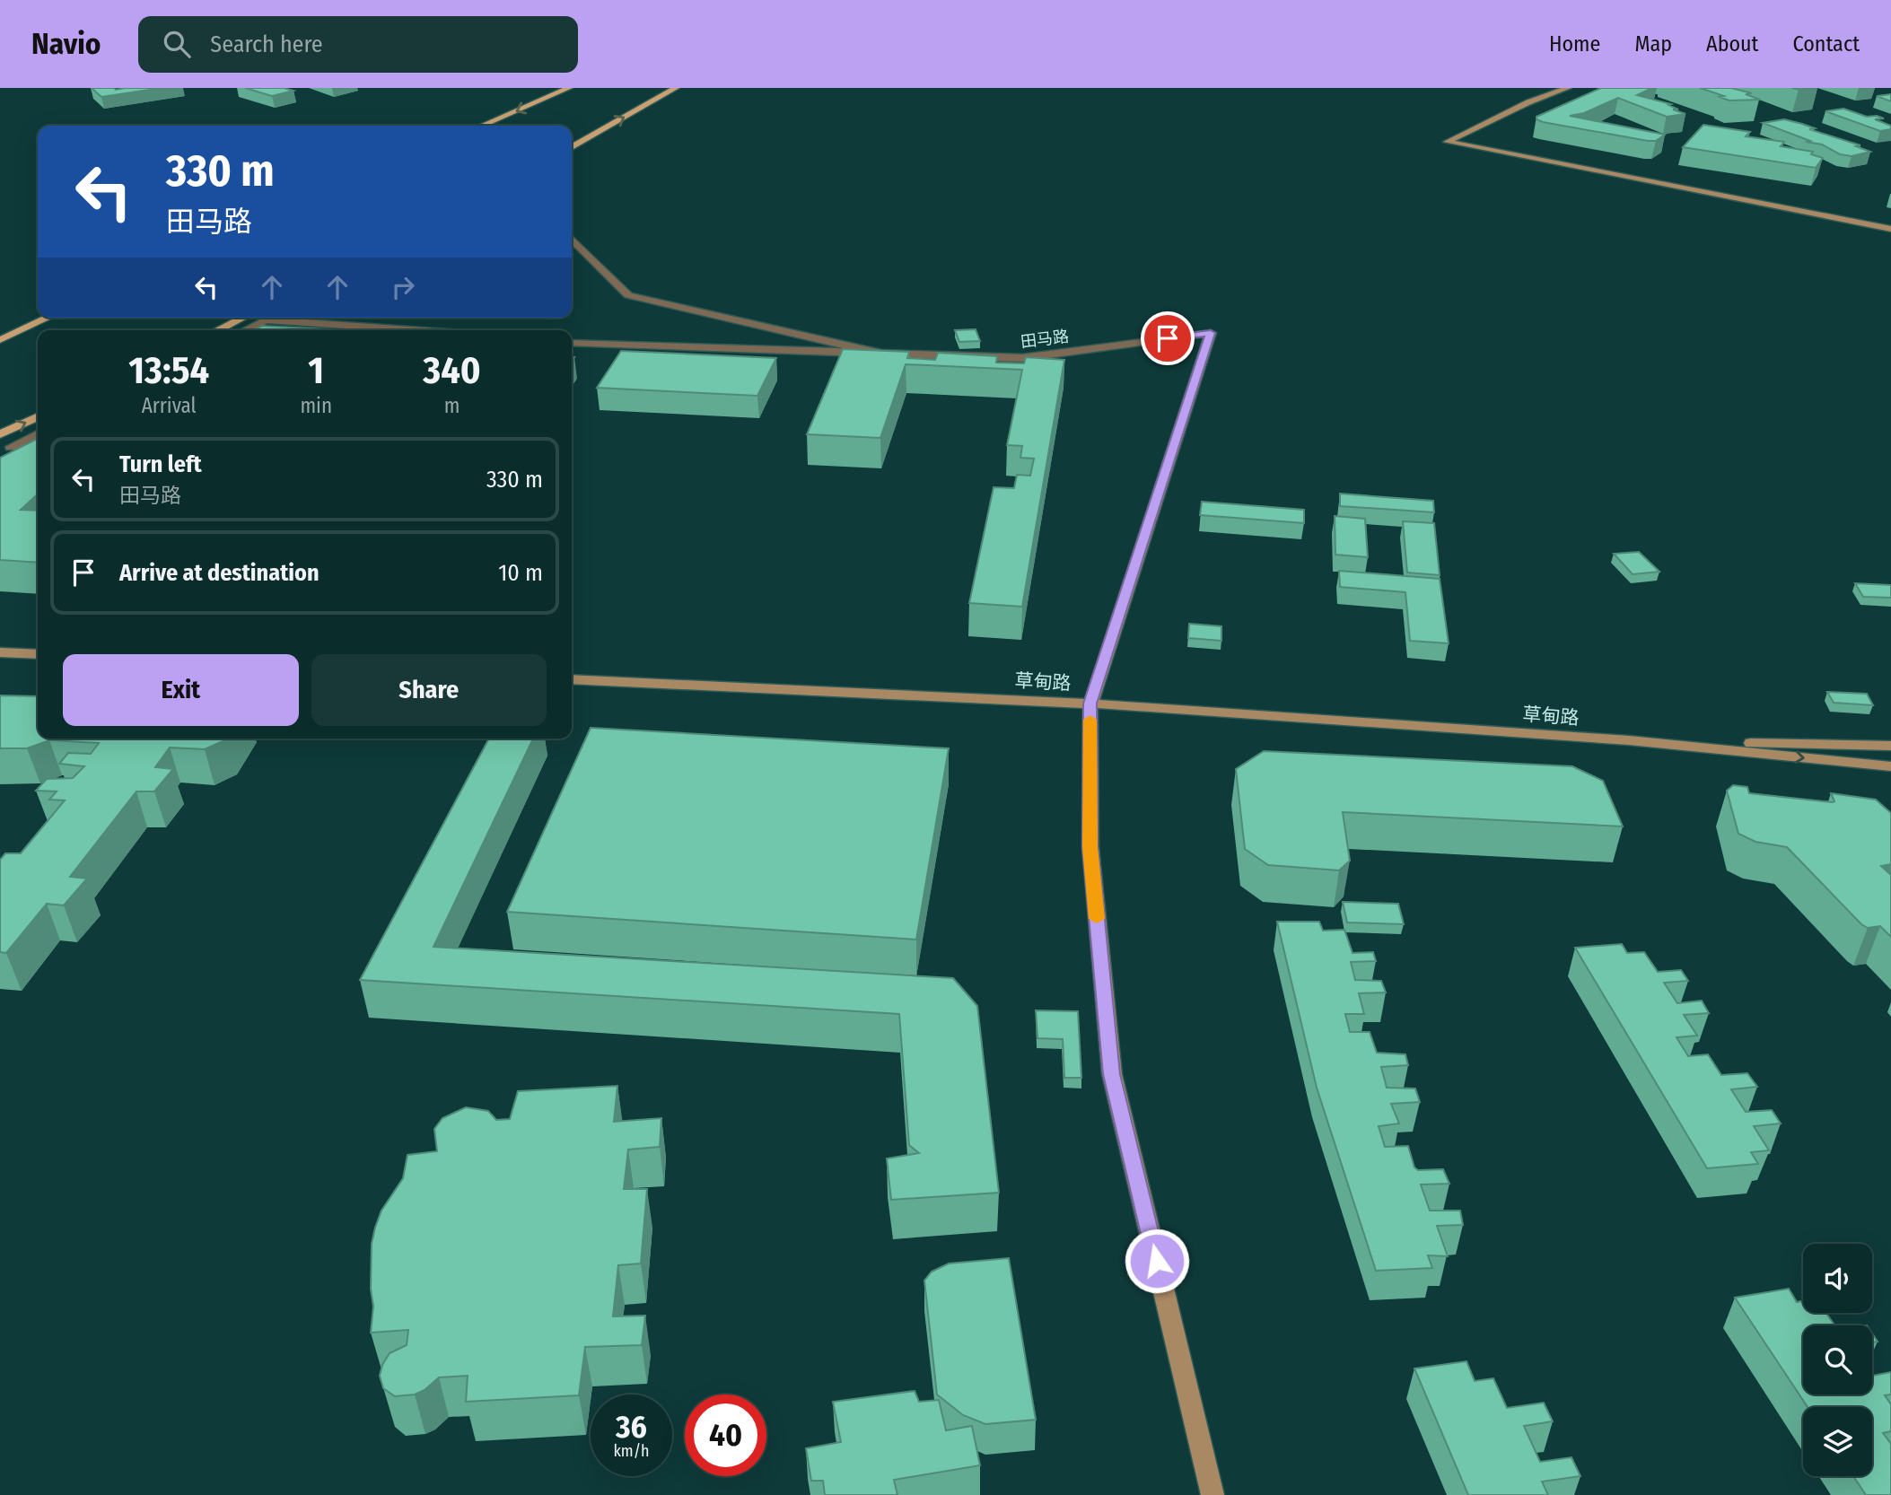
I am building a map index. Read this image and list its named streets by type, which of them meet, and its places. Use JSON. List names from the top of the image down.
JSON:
{
  "streets": {
    "street": ["田马路", "草甸路"]
  },
  "crossings": [
    ["田马路", "草甸路"]
  ],
  "page": {
    "header": "Navio",
    "search": "Search here",
    "nav": [
      "Home",
      "Map",
      "About",
      "Contact"
    ],
    "turn": ["330 m", "田马路"],
    "eta": [
      "13:54",
      "Arrival",
      "1",
      "min",
      "340",
      "m"
    ],
    "list": [
      {
        "name": "Turn left",
        "note": "田马路",
        "value": "330 m"
      },
      {
        "name": "Arrive at destination",
        "value": "10 m"
      }
    ],
    "buttons": ["Exit", "Share"],
    "speed": "36 km/h",
    "limit": "40"
  }
}
